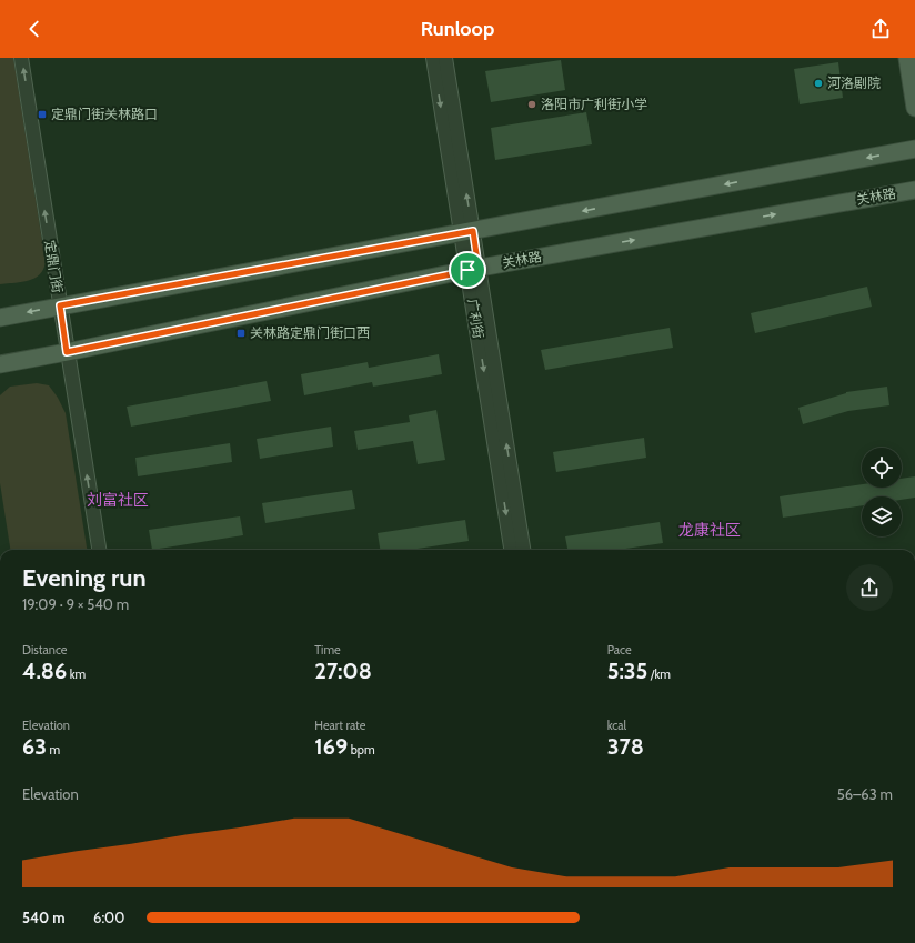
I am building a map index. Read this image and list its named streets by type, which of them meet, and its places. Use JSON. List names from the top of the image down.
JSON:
{
  "streets": {
    "main road": ["关林路"],
    "street": ["定鼎门街", "广利街"]
  },
  "crossings": [
    ["关林路", "定鼎门街"],
    ["关林路", "广利街"]
  ],
  "one_way": ["定鼎门街"],
  "districts": ["刘富社区", "龙康社区"],
  "places": {
    "other": ["河洛剧院", "洛阳市广利街小学"],
    "transit": ["定鼎门街关林路口", "关林路定鼎门街口西"]
  },
  "page": {
    "header": "Runloop",
    "heading": ["Evening run", "19:09 · 9 × 540 m"],
    "stats": [
      ["Distance", "4.86 km"],
      ["Time", "27:08"],
      ["Pace", "5:35 /km"],
      ["Elevation", "63 m"],
      ["Heart rate", "169 bpm"],
      ["kcal", "378"]
    ],
    "chart": ["Elevation", "56–63 m"],
    "list": [
      {
        "name": "540 m",
        "note": "6:00"
      }
    ]
  }
}
